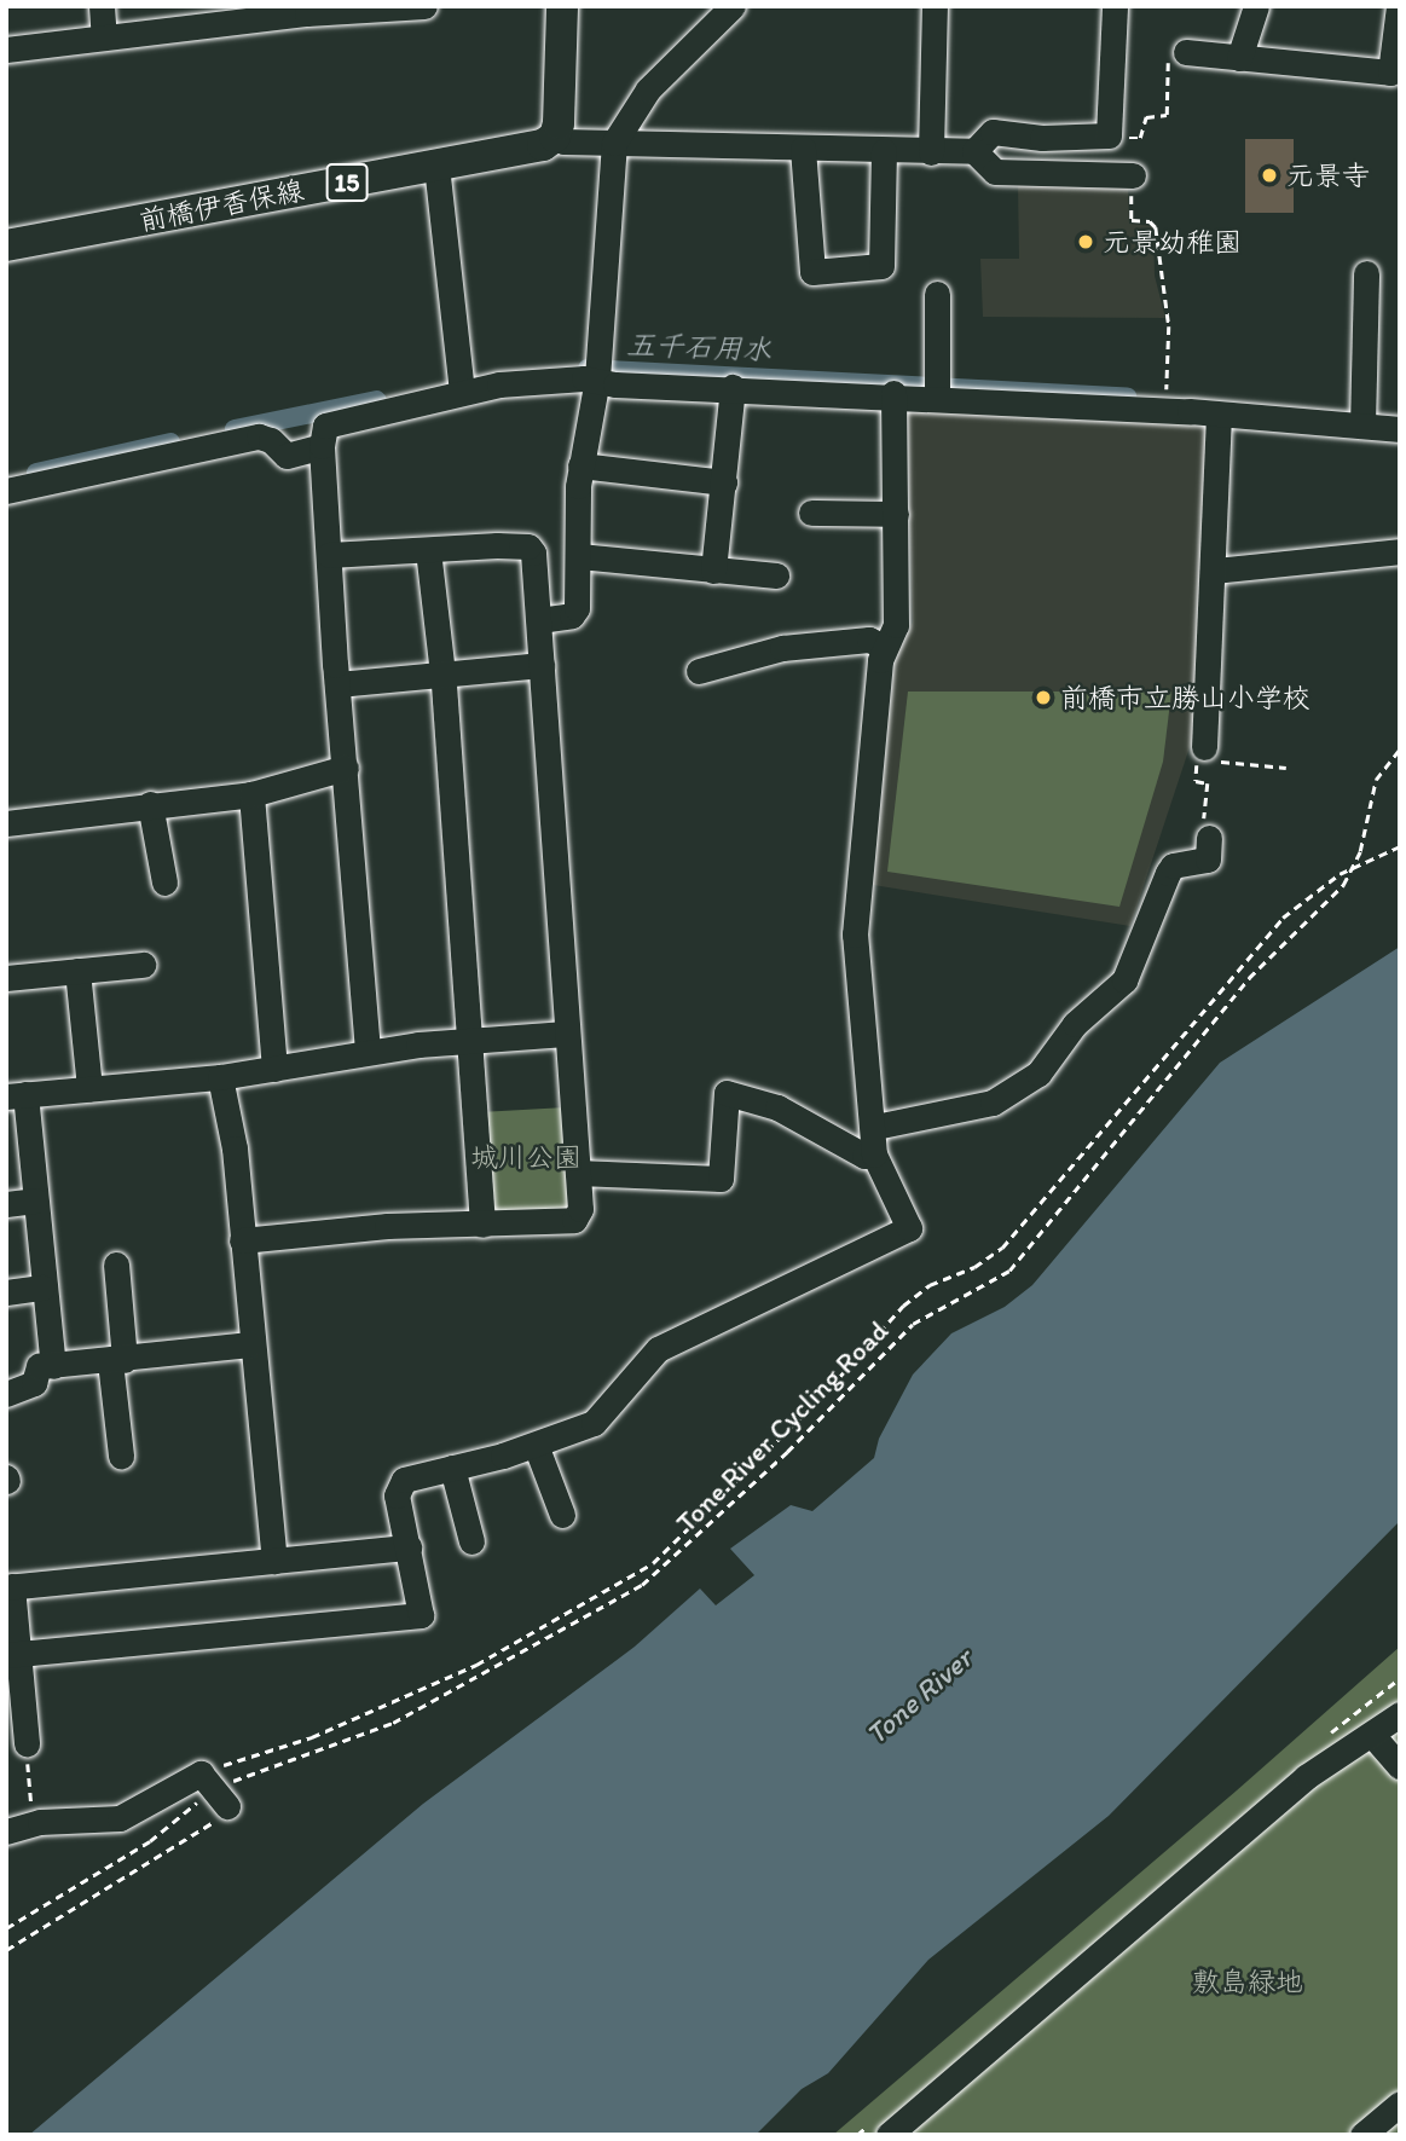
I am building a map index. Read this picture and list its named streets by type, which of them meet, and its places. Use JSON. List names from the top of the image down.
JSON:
{
  "streets": {
    "main road": ["15", "前橋伊香保線"],
    "path": ["Tone River Cycling Road"]
  },
  "water": ["五千石用水", "Tone River"],
  "parks": ["城川公園", "敷島緑地"],
  "places": ["元景寺", "元景幼稚園", "前橋市立勝山小学校"]
}
